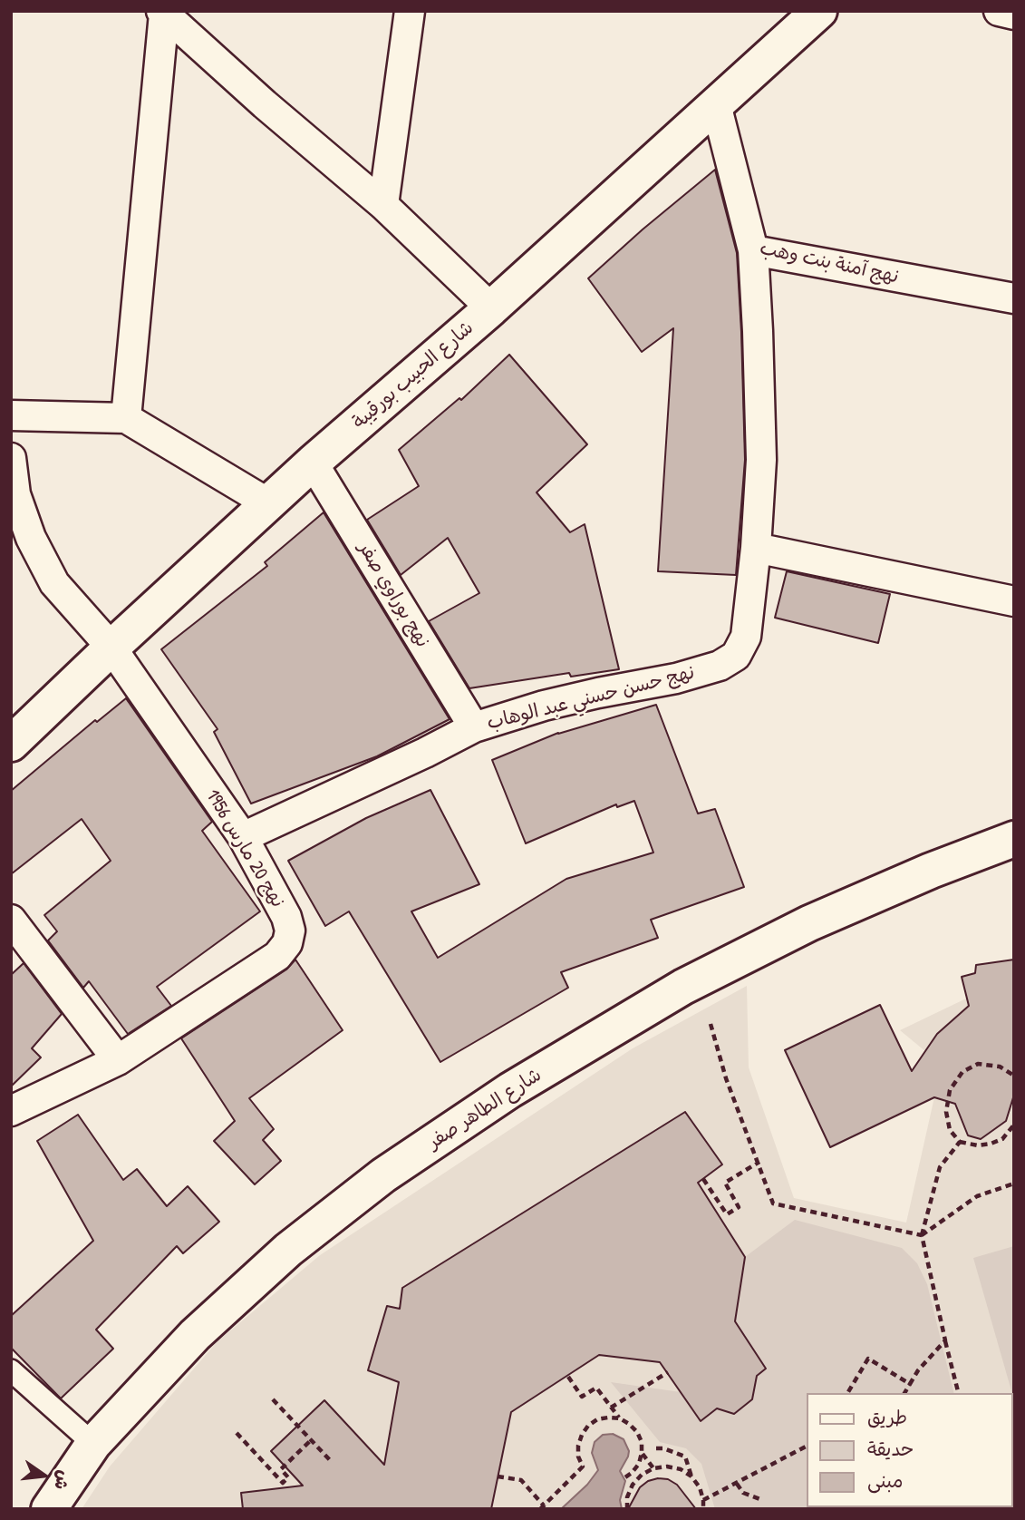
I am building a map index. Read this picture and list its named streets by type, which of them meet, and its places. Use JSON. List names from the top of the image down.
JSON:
{
  "streets": {
    "main road": ["شارع الحبيب بورقيبة", "شارع الطاهر صفر"],
    "street": [
      "نهج آمنة بنت وهب",
      "نهج بوراوي صفر",
      "نهج حسن حسني عبد الوهاب",
      "نهج 20 مارس 1956"
    ]
  },
  "crossings": [
    ["نهج آمنة بنت وهب", "شارع الحبيب بورقيبة"],
    ["نهج آمنة بنت وهب", "نهج حسن حسني عبد الوهاب"],
    ["شارع الحبيب بورقيبة", "نهج بوراوي صفر"],
    ["شارع الحبيب بورقيبة", "نهج 20 مارس 1956"],
    ["نهج بوراوي صفر", "نهج حسن حسني عبد الوهاب"],
    ["نهج حسن حسني عبد الوهاب", "نهج 20 مارس 1956"]
  ],
  "legend": ["طريق", "حديقة", "مبنى"],
  "north": "right"
}
